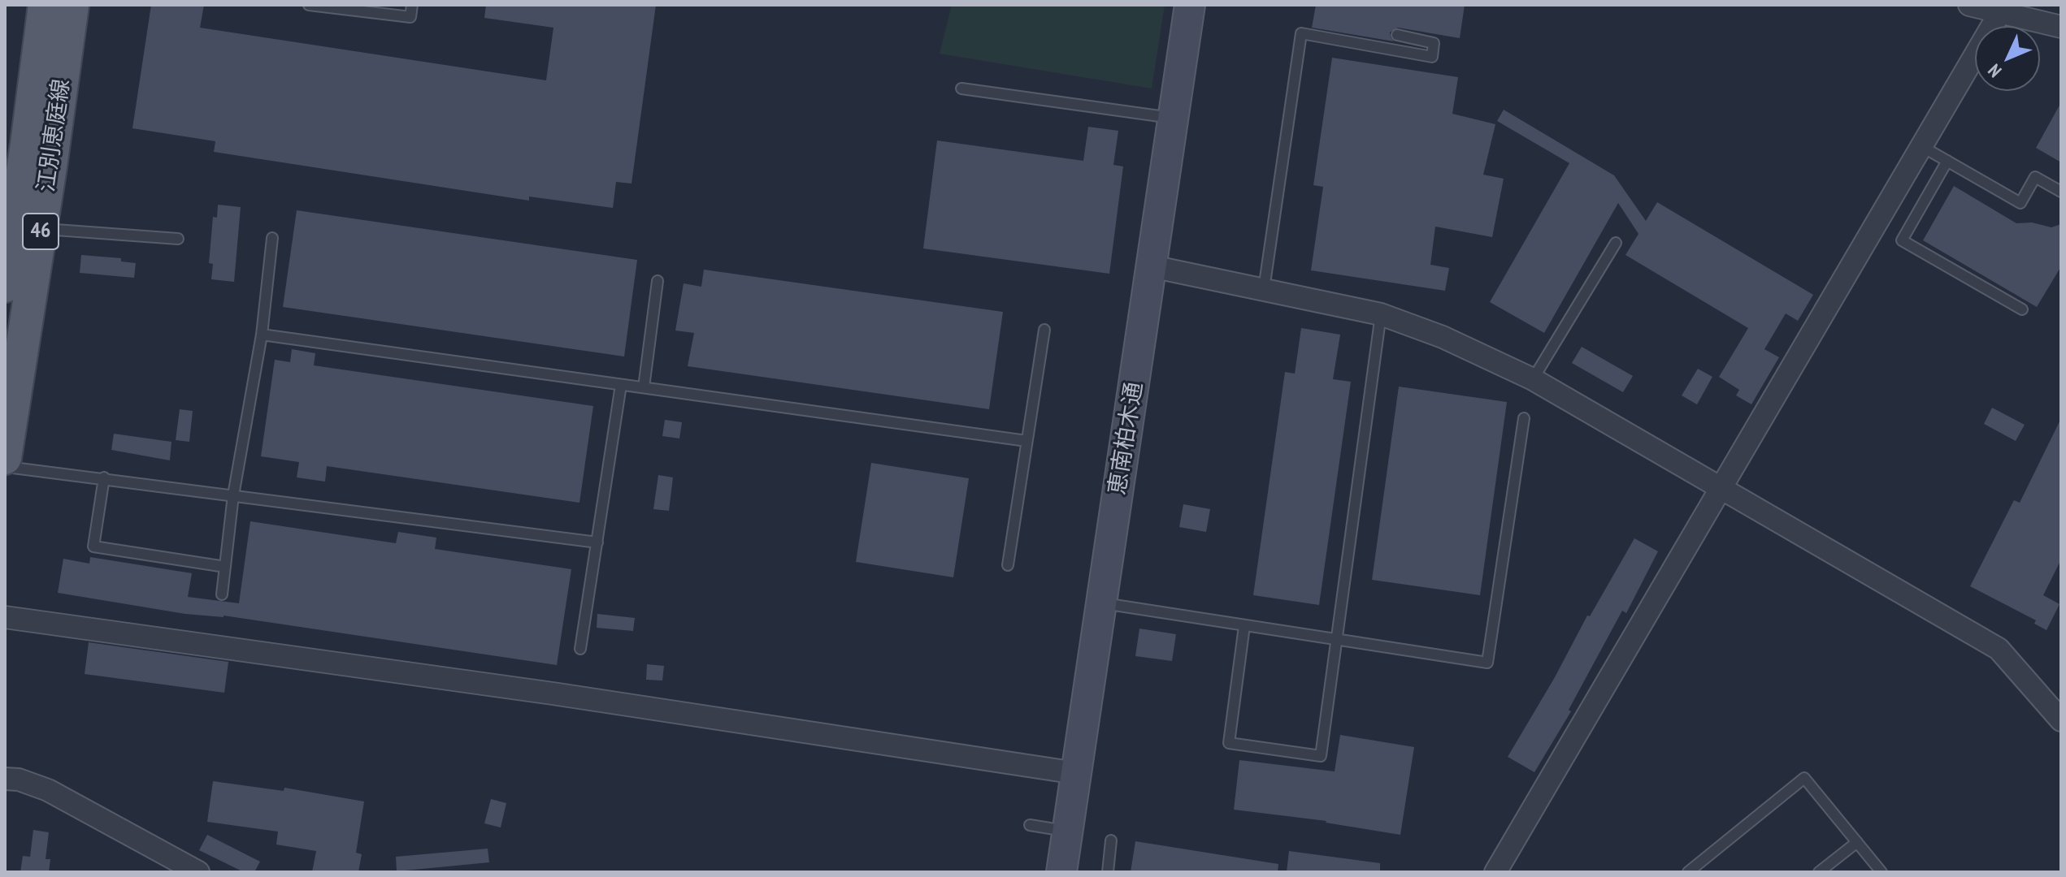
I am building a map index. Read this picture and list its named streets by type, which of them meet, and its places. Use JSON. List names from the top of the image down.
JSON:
{
  "streets": {
    "main road": ["江別恵庭線", "46"],
    "street": ["恵南柏木通"]
  },
  "north": "bottom left"
}
